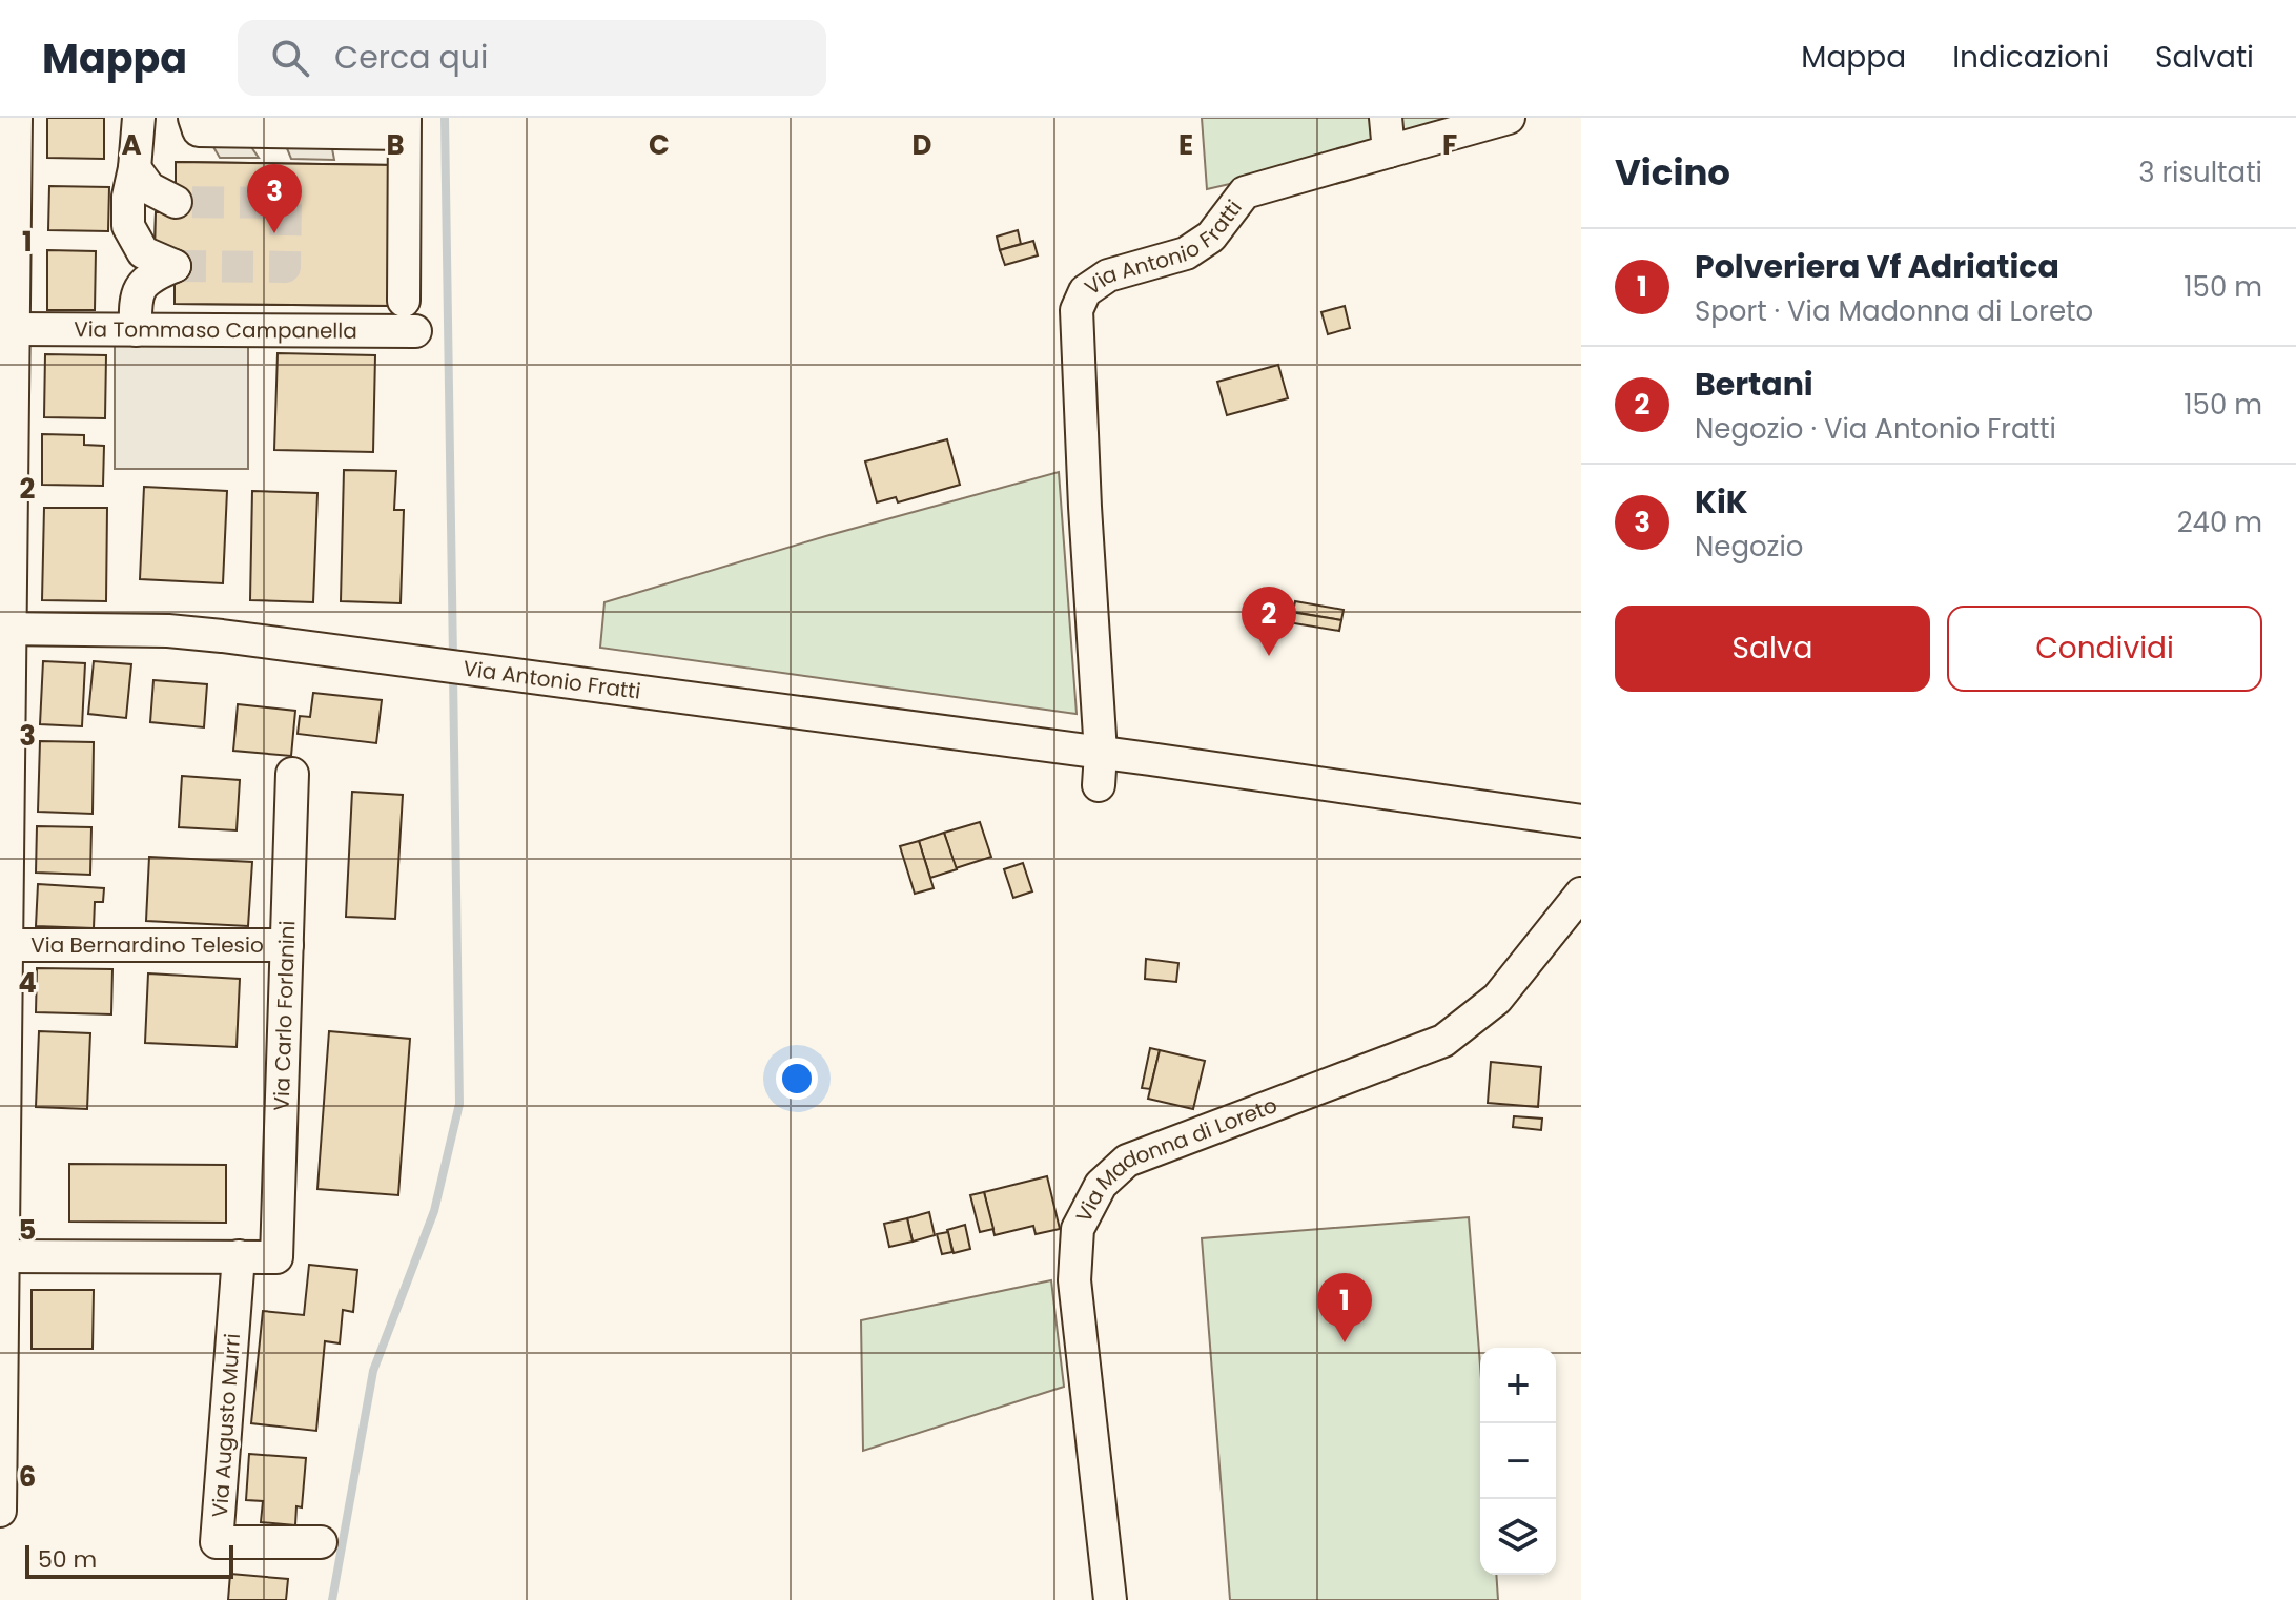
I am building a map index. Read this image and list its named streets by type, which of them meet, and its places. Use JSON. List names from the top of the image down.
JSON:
{
  "streets": {
    "street": [
      "Via Antonio Fratti",
      "Via Tommaso Campanella",
      "Via Bernardino Telesio",
      "Via Carlo Forlanini",
      "Via Madonna di Loreto",
      "Via Augusto Murri"
    ]
  },
  "crossings": [
    ["Via Bernardino Telesio", "Via Carlo Forlanini"],
    ["Via Carlo Forlanini", "Via Augusto Murri"]
  ],
  "scale_bar": "50 m",
  "page": {
    "header": "Mappa",
    "search": "Cerca qui",
    "nav": ["Mappa", "Indicazioni", "Salvati"],
    "heading": ["Vicino", "3 risultati"],
    "pins": ["3", "2", "1"],
    "list": [
      {
        "mark": "1",
        "name": "Polveriera Vf Adriatica",
        "note": "Sport · Via Madonna di Loreto",
        "value": "150 m"
      },
      {
        "mark": "2",
        "name": "Bertani",
        "note": "Negozio · Via Antonio Fratti",
        "value": "150 m"
      },
      {
        "mark": "3",
        "name": "KiK",
        "note": "Negozio",
        "value": "240 m"
      }
    ],
    "buttons": ["Salva", "Condividi"],
    "map_buttons": ["+", "−"],
    "scale": "50 m"
  },
  "grid": {
    "columns": [
      "A",
      "B",
      "C",
      "D",
      "E",
      "F"
    ],
    "rows": [
      "1",
      "2",
      "3",
      "4",
      "5",
      "6"
    ]
  }
}
